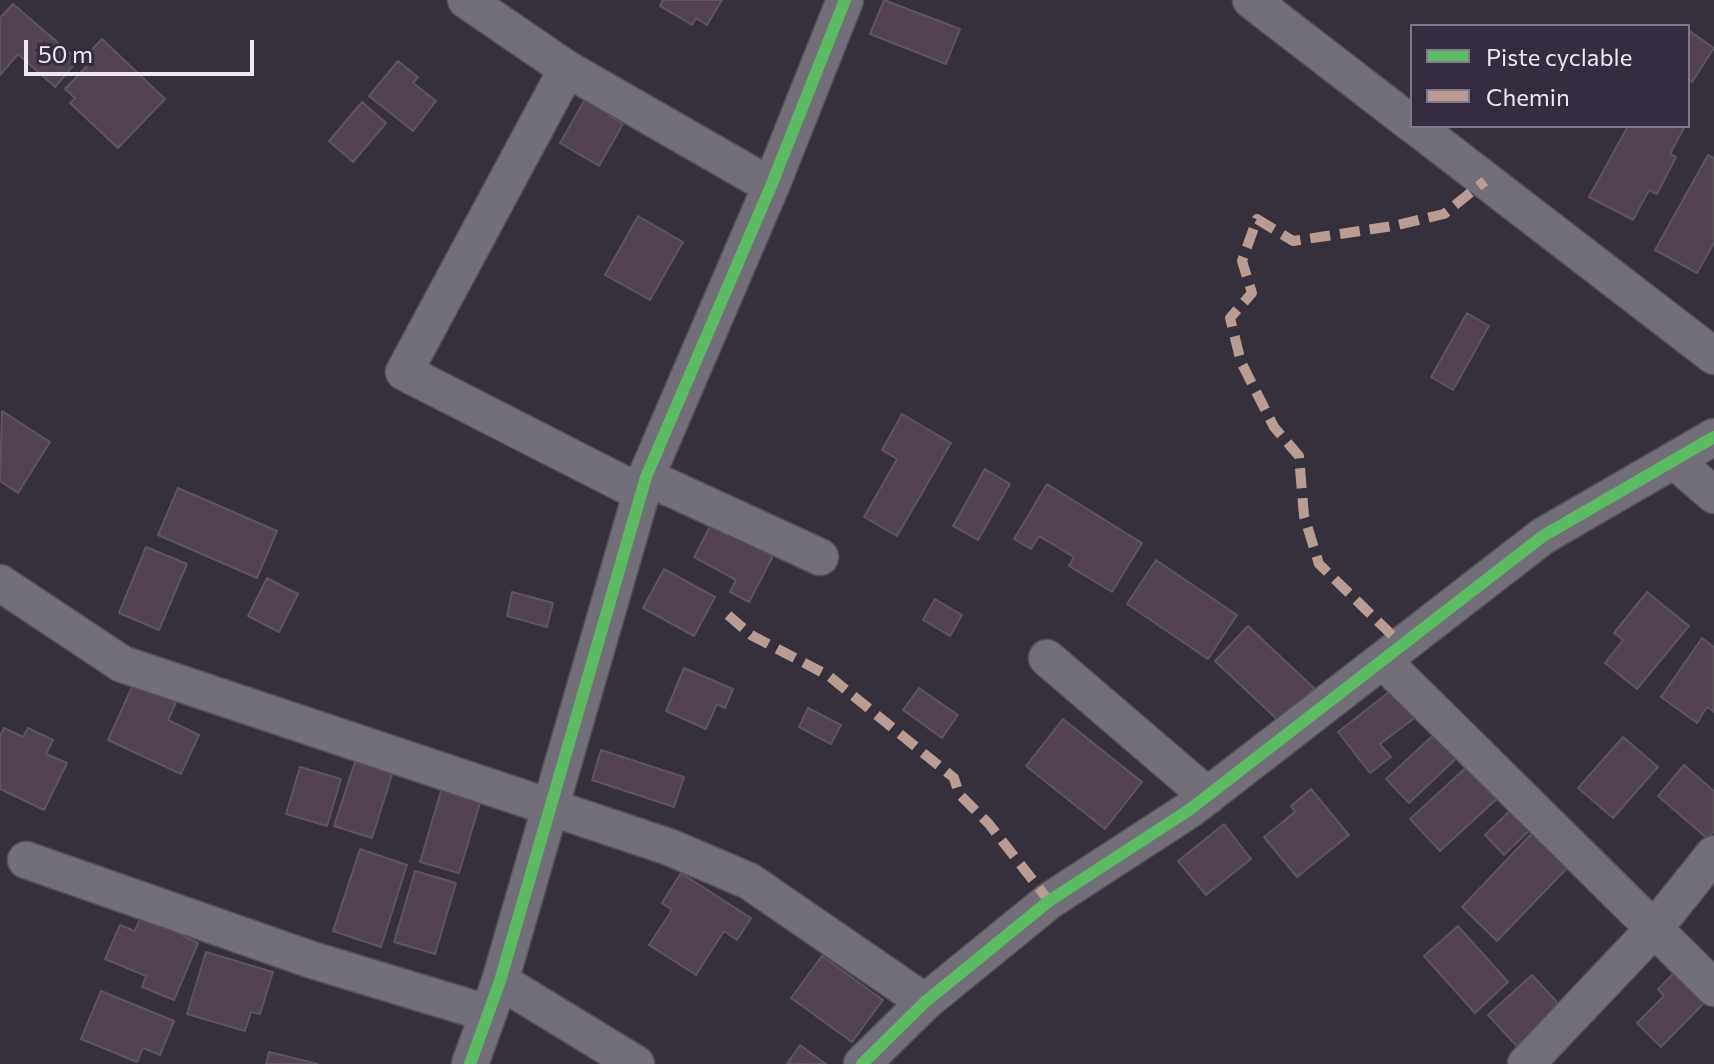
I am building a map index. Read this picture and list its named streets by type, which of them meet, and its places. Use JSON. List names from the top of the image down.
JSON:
{
  "legend": ["Piste cyclable", "Chemin"],
  "scale_bar": "50 m"
}
